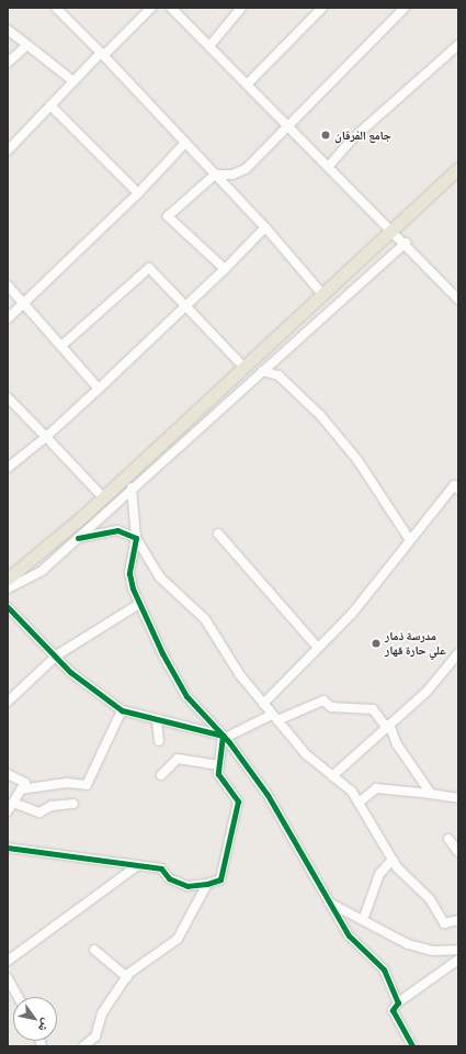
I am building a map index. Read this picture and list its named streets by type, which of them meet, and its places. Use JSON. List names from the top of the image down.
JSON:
{
  "places": ["جامع الفرقان", "مدرسة ذمار علي حارة قهار"],
  "north": "bottom right"
}
